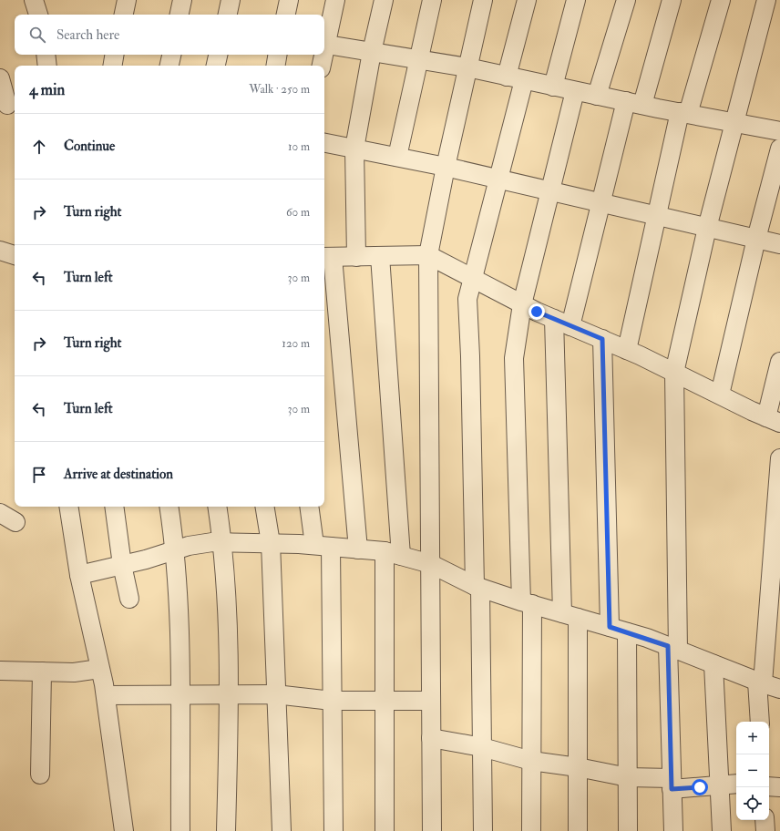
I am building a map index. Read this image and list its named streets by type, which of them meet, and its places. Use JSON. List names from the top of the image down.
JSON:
{
  "page": {
    "search": "Search here",
    "heading": ["4 min", "Walk · 250 m"],
    "list": [
      ["Continue", "10 m"],
      ["Turn right", "60 m"],
      ["Turn left", "30 m"],
      ["Turn right", "120 m"],
      ["Turn left", "30 m"],
      "Arrive at destination"
    ],
    "map_buttons": ["+", "−"]
  }
}
